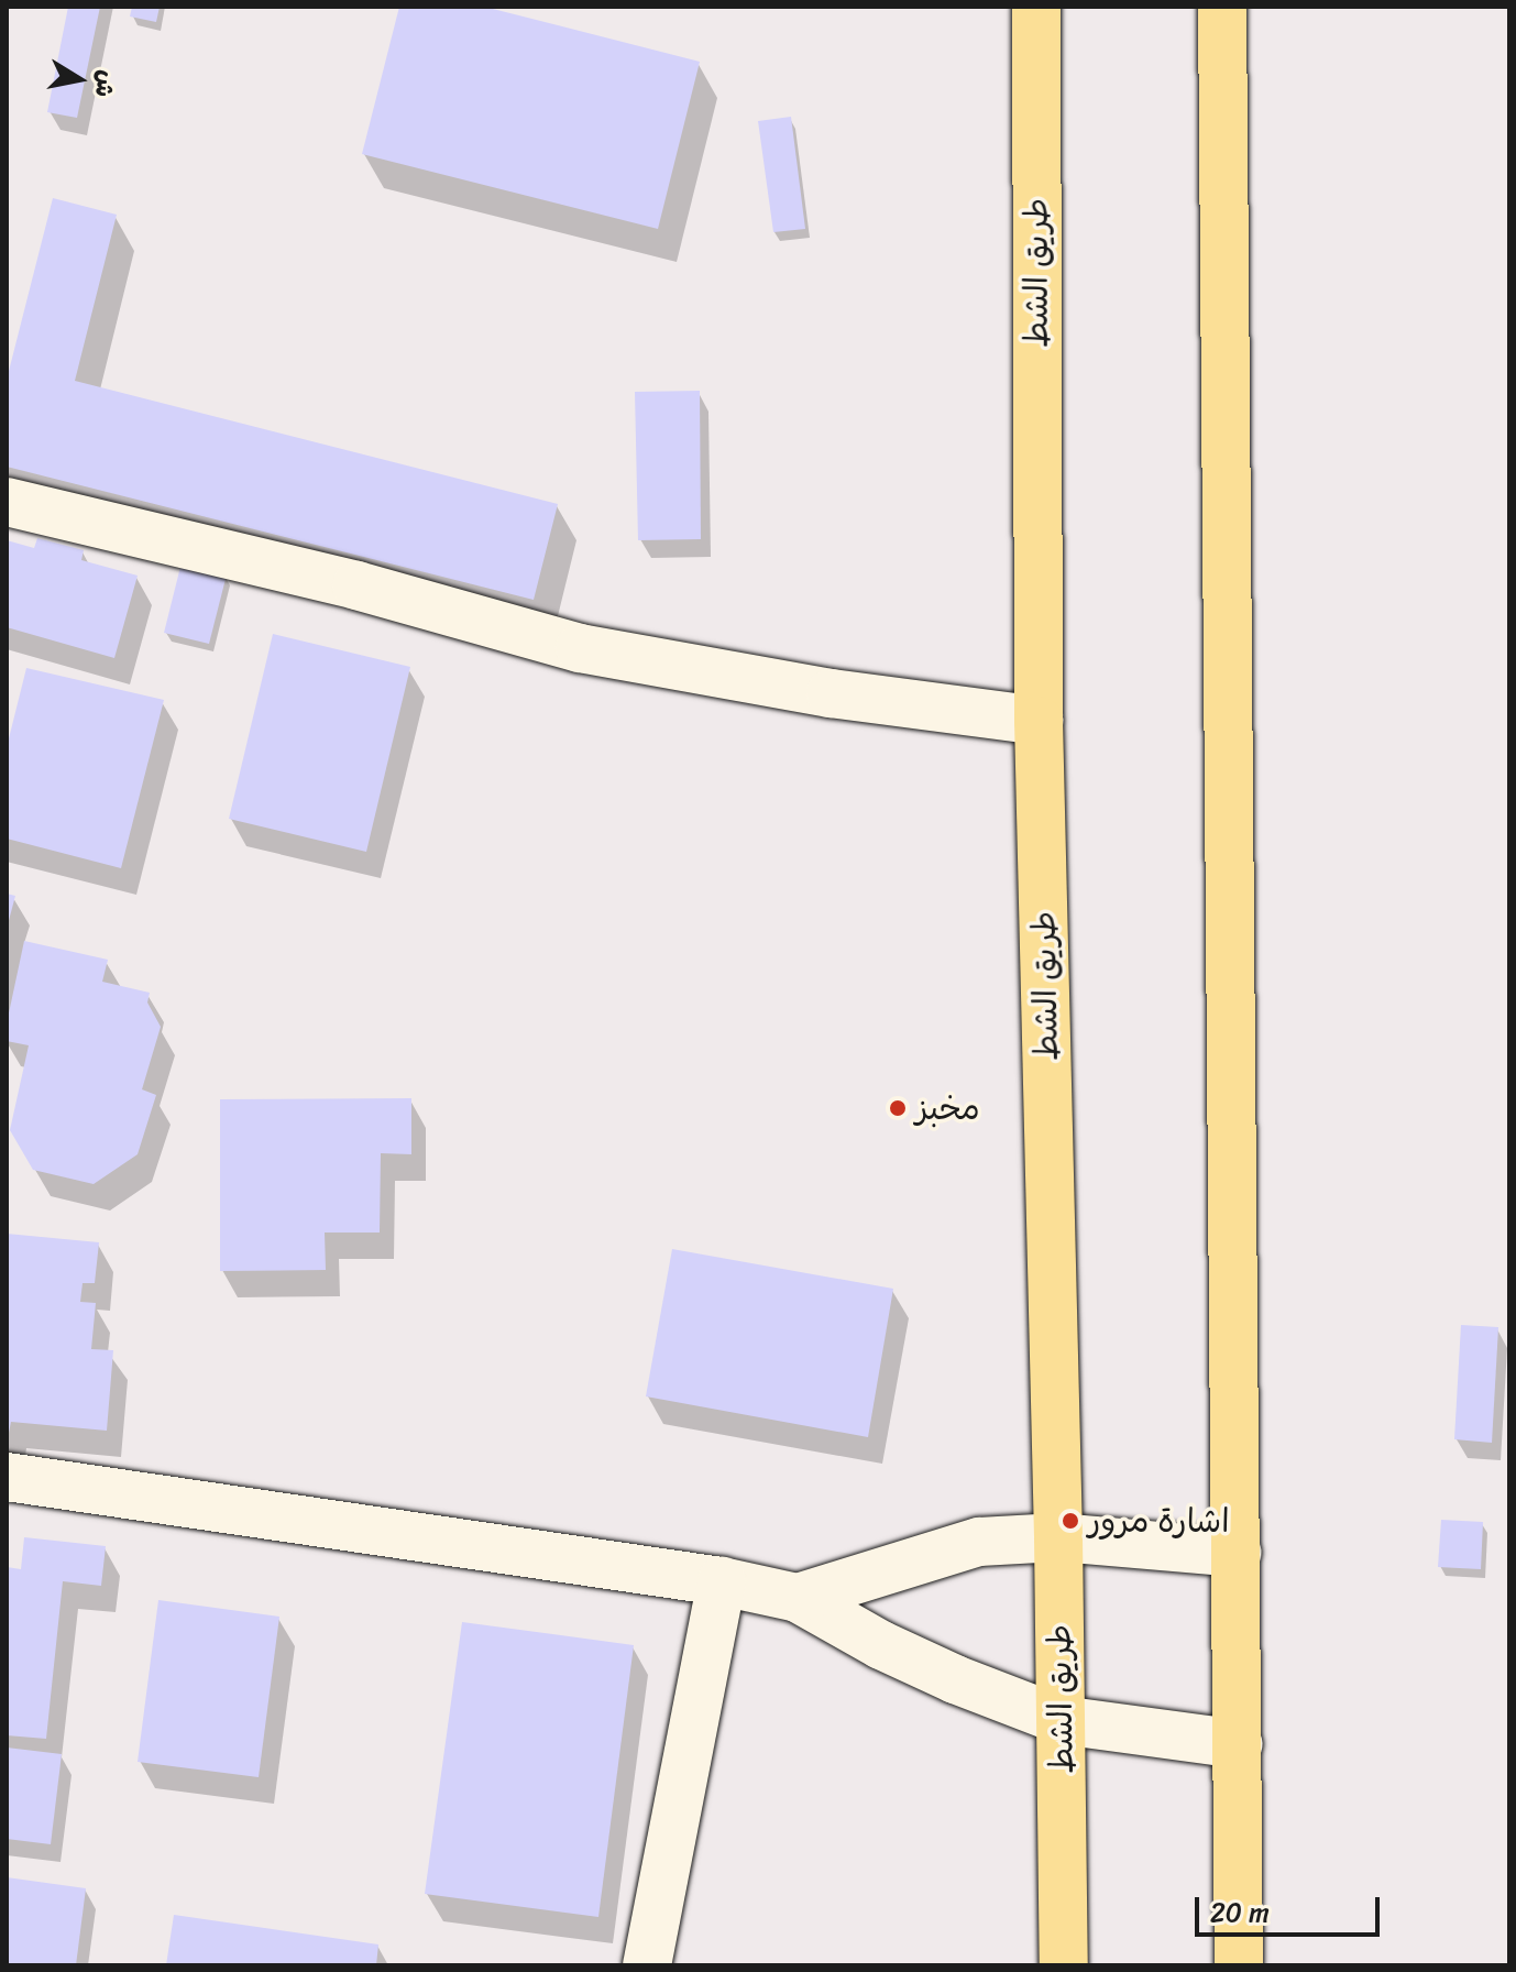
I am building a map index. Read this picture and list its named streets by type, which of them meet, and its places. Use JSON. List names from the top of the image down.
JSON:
{
  "streets": {
    "highway": ["طريق الشط"]
  },
  "places": ["مخبز", "اشارة مرور"],
  "scale_bar": "20 m",
  "north": "right"
}
